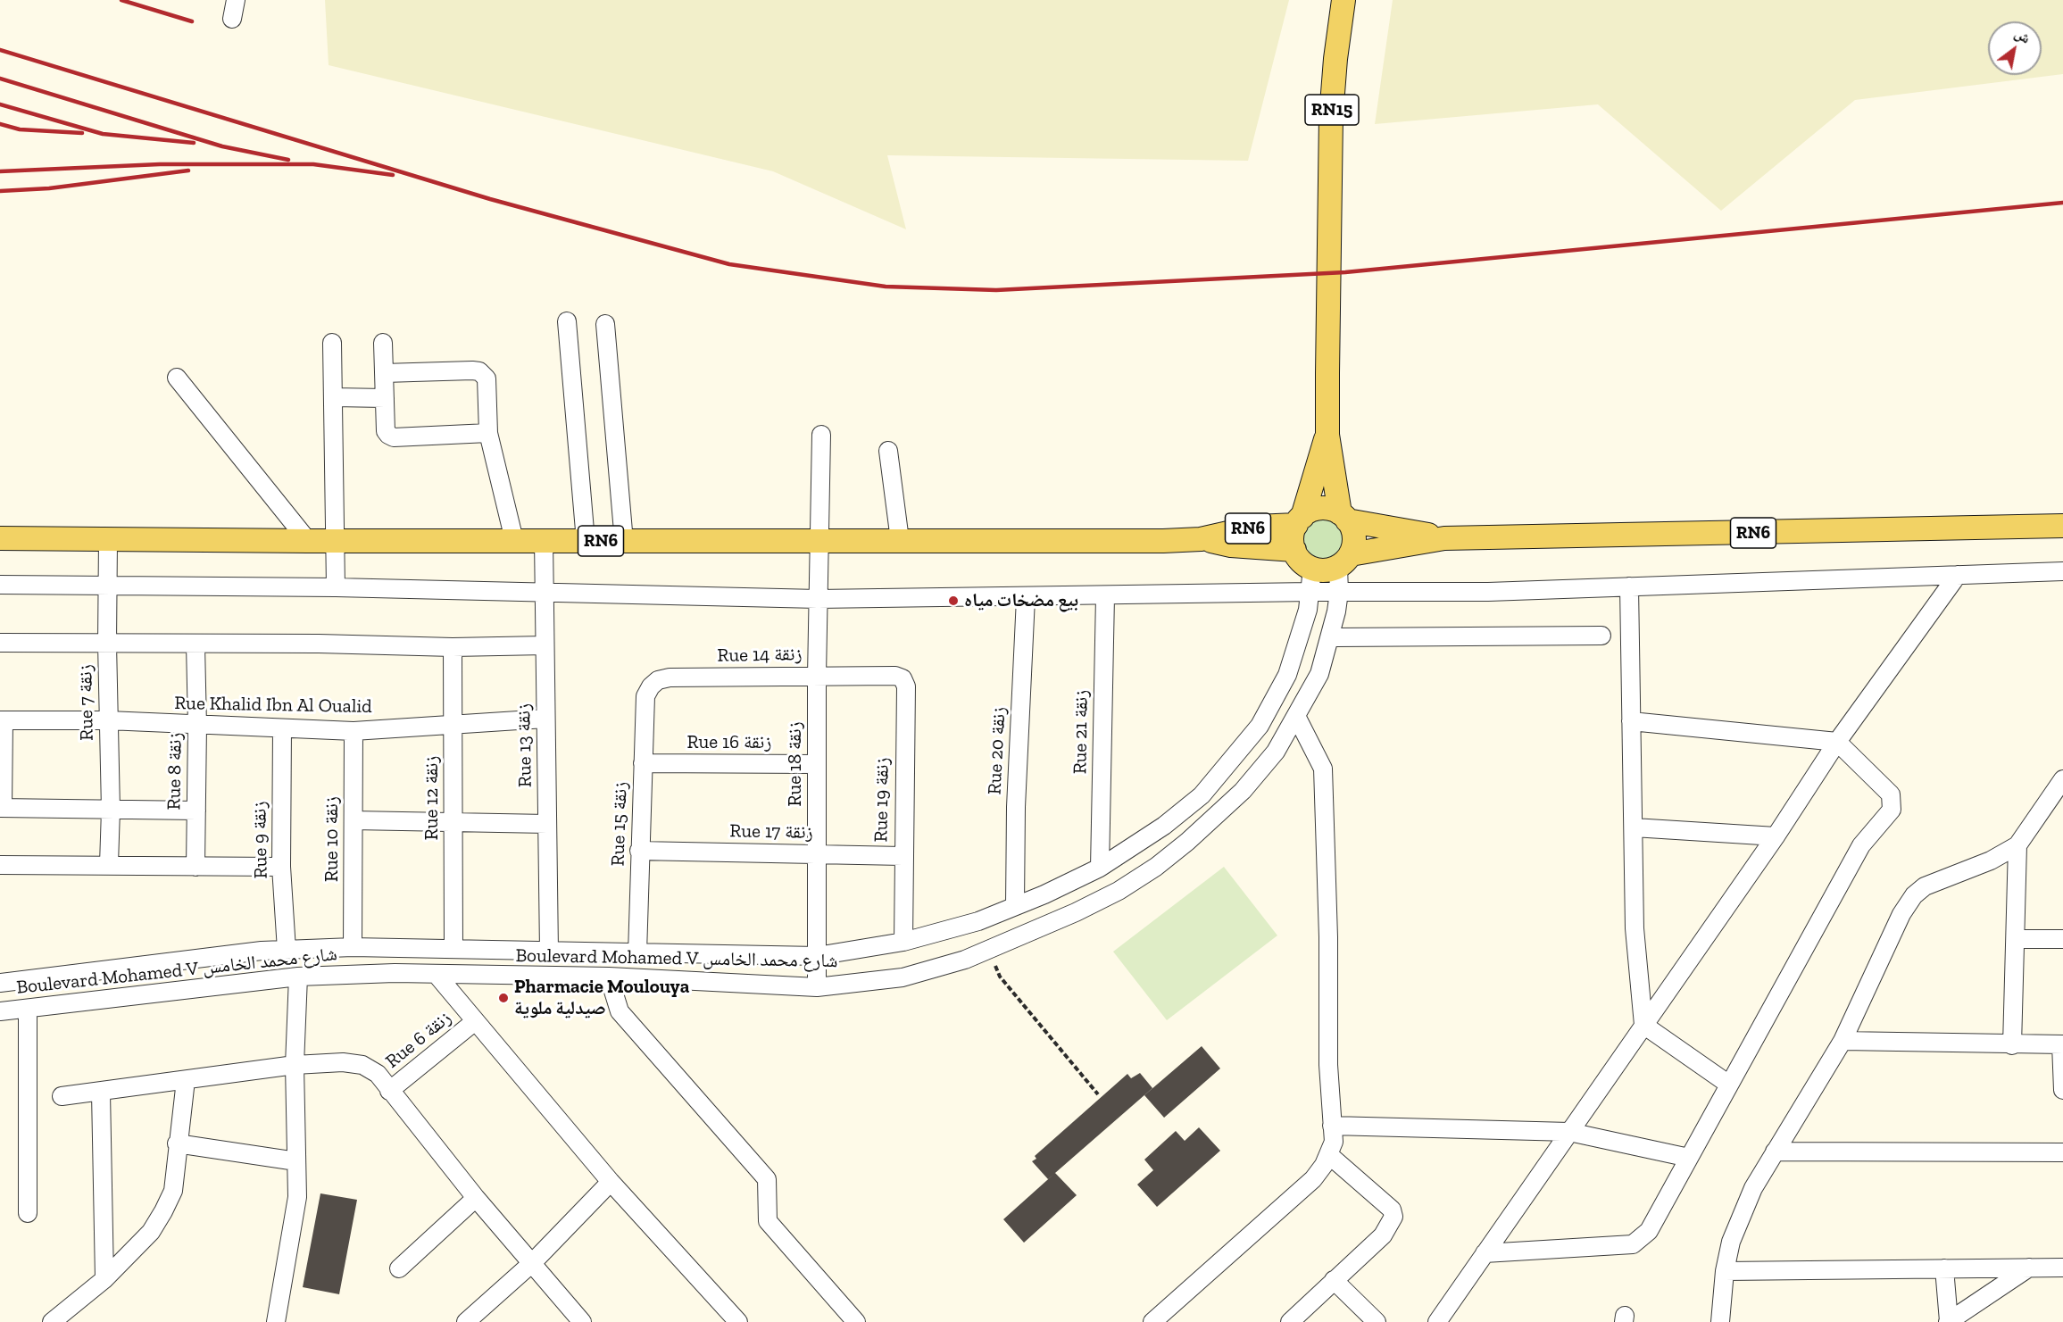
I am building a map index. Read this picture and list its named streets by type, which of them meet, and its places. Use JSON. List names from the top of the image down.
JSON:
{
  "streets": {
    "main road": ["RN15", "RN6"],
    "street": [
      "Rue 14 زنقة",
      "Rue 7 زنقة",
      "Rue Khalid Ibn Al Oualid",
      "Rue 21 زنقة",
      "Rue 16 زنقة",
      "Rue 13 زنقة",
      "Rue 20 زنقة",
      "Rue 18 زنقة",
      "Rue 8 زنقة",
      "Rue 12 زنقة",
      "Rue 19 زنقة",
      "Rue 15 زنقة",
      "Rue 17 زنقة",
      "Rue 10 زنقة",
      "Rue 9 زنقة",
      "Boulevard Mohamed V شارع محمد الخامس",
      "Rue 6 زنقة"
    ]
  },
  "crossings": [
    ["RN15", "RN6"],
    ["RN15", "Boulevard Mohamed V شارع محمد الخامس"],
    ["RN6", "Rue 7 زنقة"],
    ["RN6", "Rue 13 زنقة"],
    ["RN6", "Rue 18 زنقة"],
    ["RN6", "Boulevard Mohamed V شارع محمد الخامس"],
    ["Rue 14 زنقة", "Rue 18 زنقة"],
    ["Rue 14 زنقة", "Rue 19 زنقة"],
    ["Rue 14 زنقة", "Rue 15 زنقة"],
    ["Rue 7 زنقة", "Rue Khalid Ibn Al Oualid"],
    ["Rue Khalid Ibn Al Oualid", "Rue 13 زنقة"],
    ["Rue Khalid Ibn Al Oualid", "Rue 8 زنقة"],
    ["Rue Khalid Ibn Al Oualid", "Rue 12 زنقة"],
    ["Rue Khalid Ibn Al Oualid", "Rue 10 زنقة"],
    ["Rue Khalid Ibn Al Oualid", "Rue 9 زنقة"],
    ["Rue 21 زنقة", "Boulevard Mohamed V شارع محمد الخامس"],
    ["Rue 16 زنقة", "Rue 18 زنقة"],
    ["Rue 16 زنقة", "Rue 15 زنقة"],
    ["Rue 13 زنقة", "Boulevard Mohamed V شارع محمد الخامس"],
    ["Rue 20 زنقة", "Boulevard Mohamed V شارع محمد الخامس"],
    ["Rue 18 زنقة", "Rue 17 زنقة"],
    ["Rue 18 زنقة", "Boulevard Mohamed V شارع محمد الخامس"],
    ["Rue 12 زنقة", "Boulevard Mohamed V شارع محمد الخامس"],
    ["Rue 19 زنقة", "Rue 17 زنقة"],
    ["Rue 19 زنقة", "Boulevard Mohamed V شارع محمد الخامس"],
    ["Rue 15 زنقة", "Rue 17 زنقة"],
    ["Rue 15 زنقة", "Boulevard Mohamed V شارع محمد الخامس"],
    ["Rue 10 زنقة", "Boulevard Mohamed V شارع محمد الخامس"],
    ["Rue 9 زنقة", "Boulevard Mohamed V شارع محمد الخامس"]
  ],
  "places": ["بيع مضخات مياه", "Pharmacie Moulouya صيدلية ملوية"],
  "north": "top right"
}
